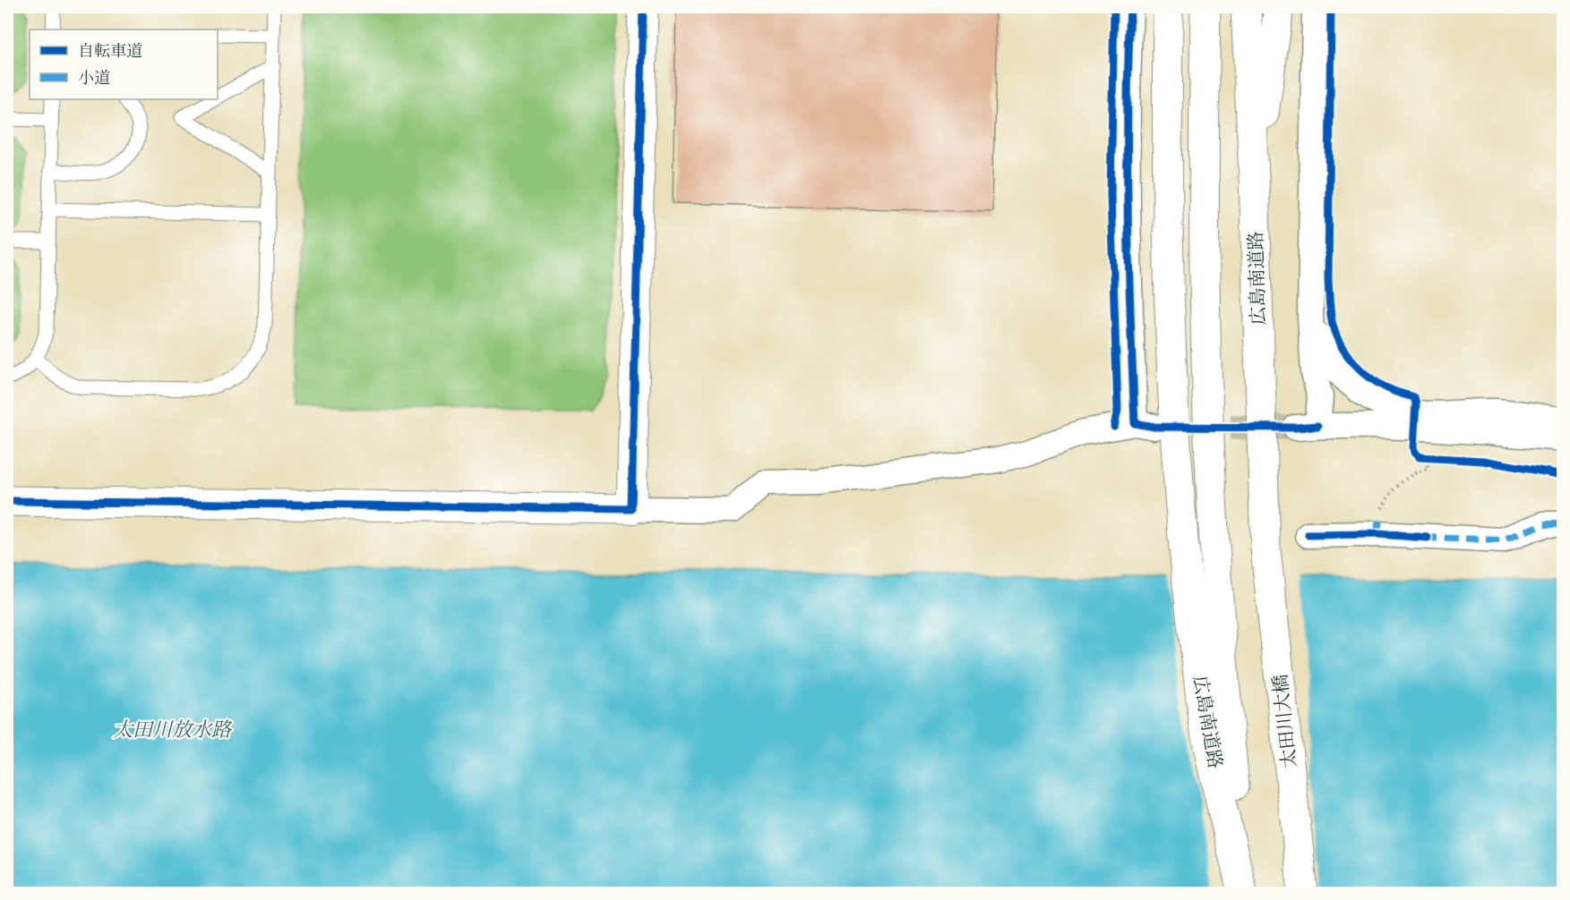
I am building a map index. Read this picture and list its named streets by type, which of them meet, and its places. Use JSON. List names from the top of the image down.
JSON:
{
  "streets": {
    "main road": ["広島南道路", "太田川大橋"]
  },
  "crossings": [
    ["広島南道路", "太田川大橋"]
  ],
  "water": ["太田川放水路"],
  "legend": ["自転車道", "小道"]
}
